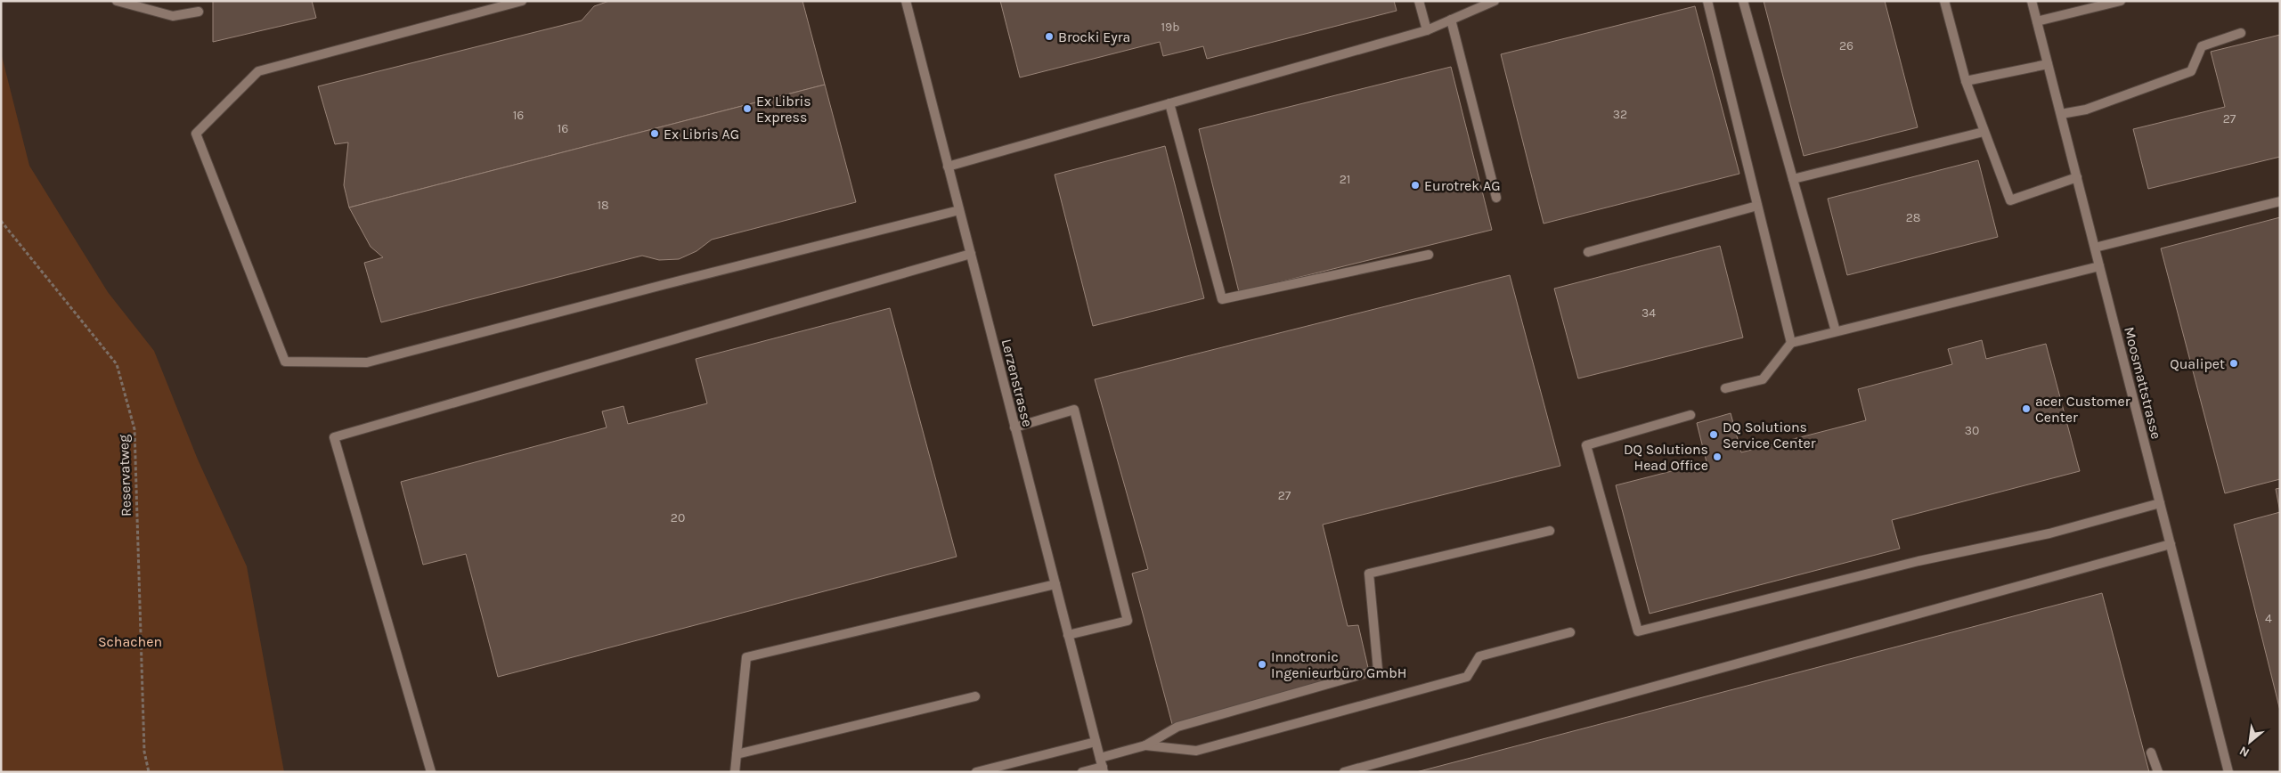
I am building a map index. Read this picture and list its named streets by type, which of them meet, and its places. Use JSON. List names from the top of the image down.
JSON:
{
  "streets": {
    "street": ["Lerzenstrasse", "Moosmattstrasse"],
    "path": ["Reservatweg"]
  },
  "parks": ["Schachen"],
  "places": [
    "Brocki Eyra",
    "Ex Libris Express",
    "Ex Libris AG",
    "Eurotrek AG",
    "Qualipet",
    "acer Customer Center",
    "DQ Solutions Service Center",
    "DQ Solutions Head Office",
    "Innotronic Ingenieurbüro GmbH"
  ],
  "house_numbers": [
    "19b",
    "26",
    "32",
    "16",
    "27",
    "16",
    "21",
    "18",
    "28",
    "34",
    "30",
    "27",
    "20",
    "4"
  ],
  "north": "bottom left"
}
